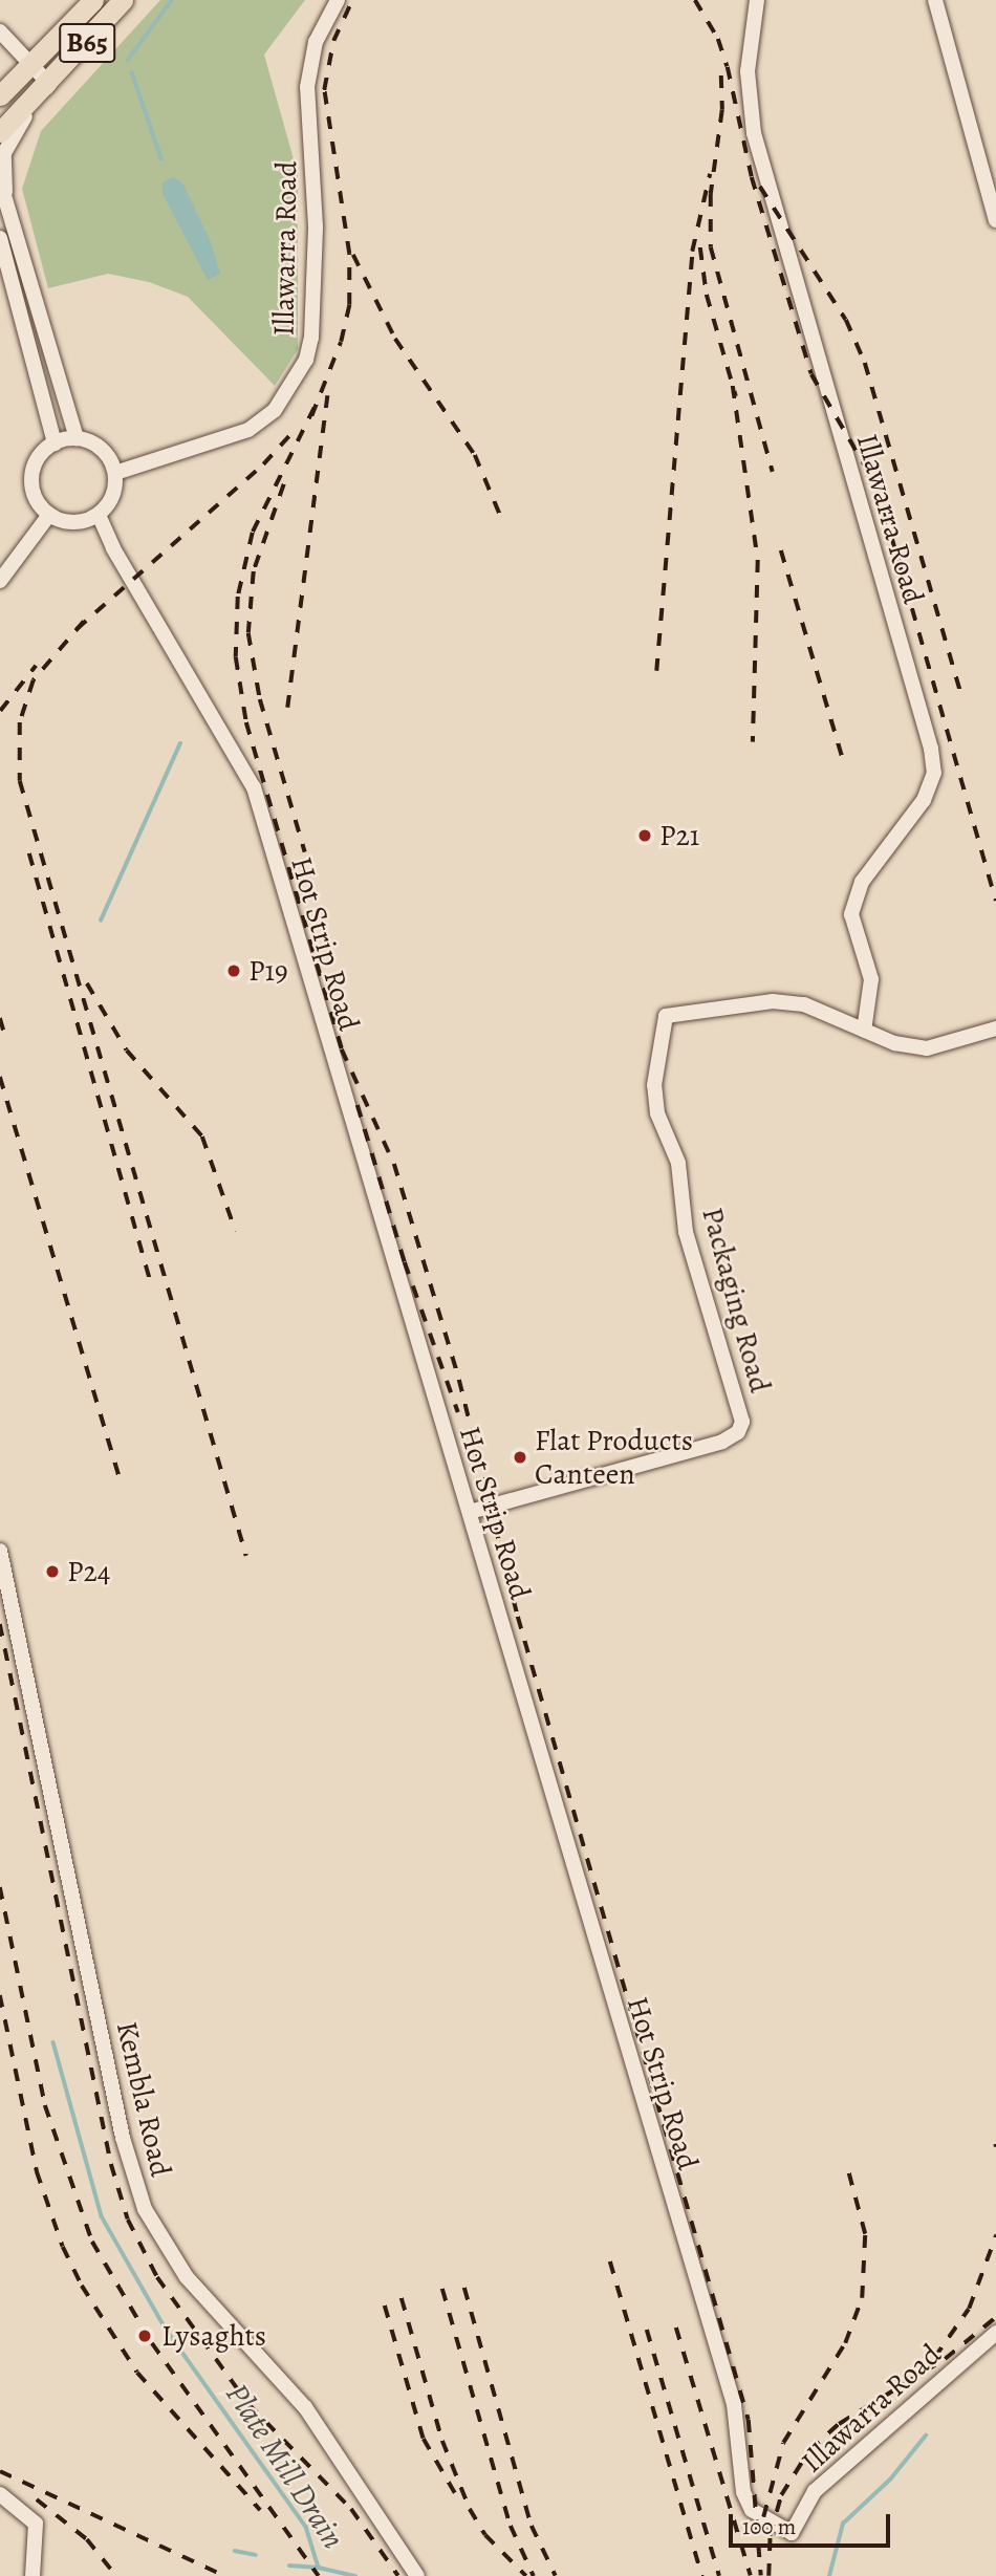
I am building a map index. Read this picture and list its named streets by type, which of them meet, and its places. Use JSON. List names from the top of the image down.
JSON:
{
  "streets": {
    "main road": ["B65"],
    "street": [
      "Illawarra Road",
      "Hot Strip Road",
      "Packaging Road",
      "Kembla Road"
    ]
  },
  "crossings": [
    ["Illawarra Road", "Hot Strip Road"],
    ["Illawarra Road", "Packaging Road"],
    ["Hot Strip Road", "Packaging Road"]
  ],
  "water": ["Plate Mill Drain"],
  "places": [
    "P21",
    "P19",
    "Flat Products Canteen",
    "P24",
    "Lysaghts"
  ],
  "scale_bar": "100 m"
}
